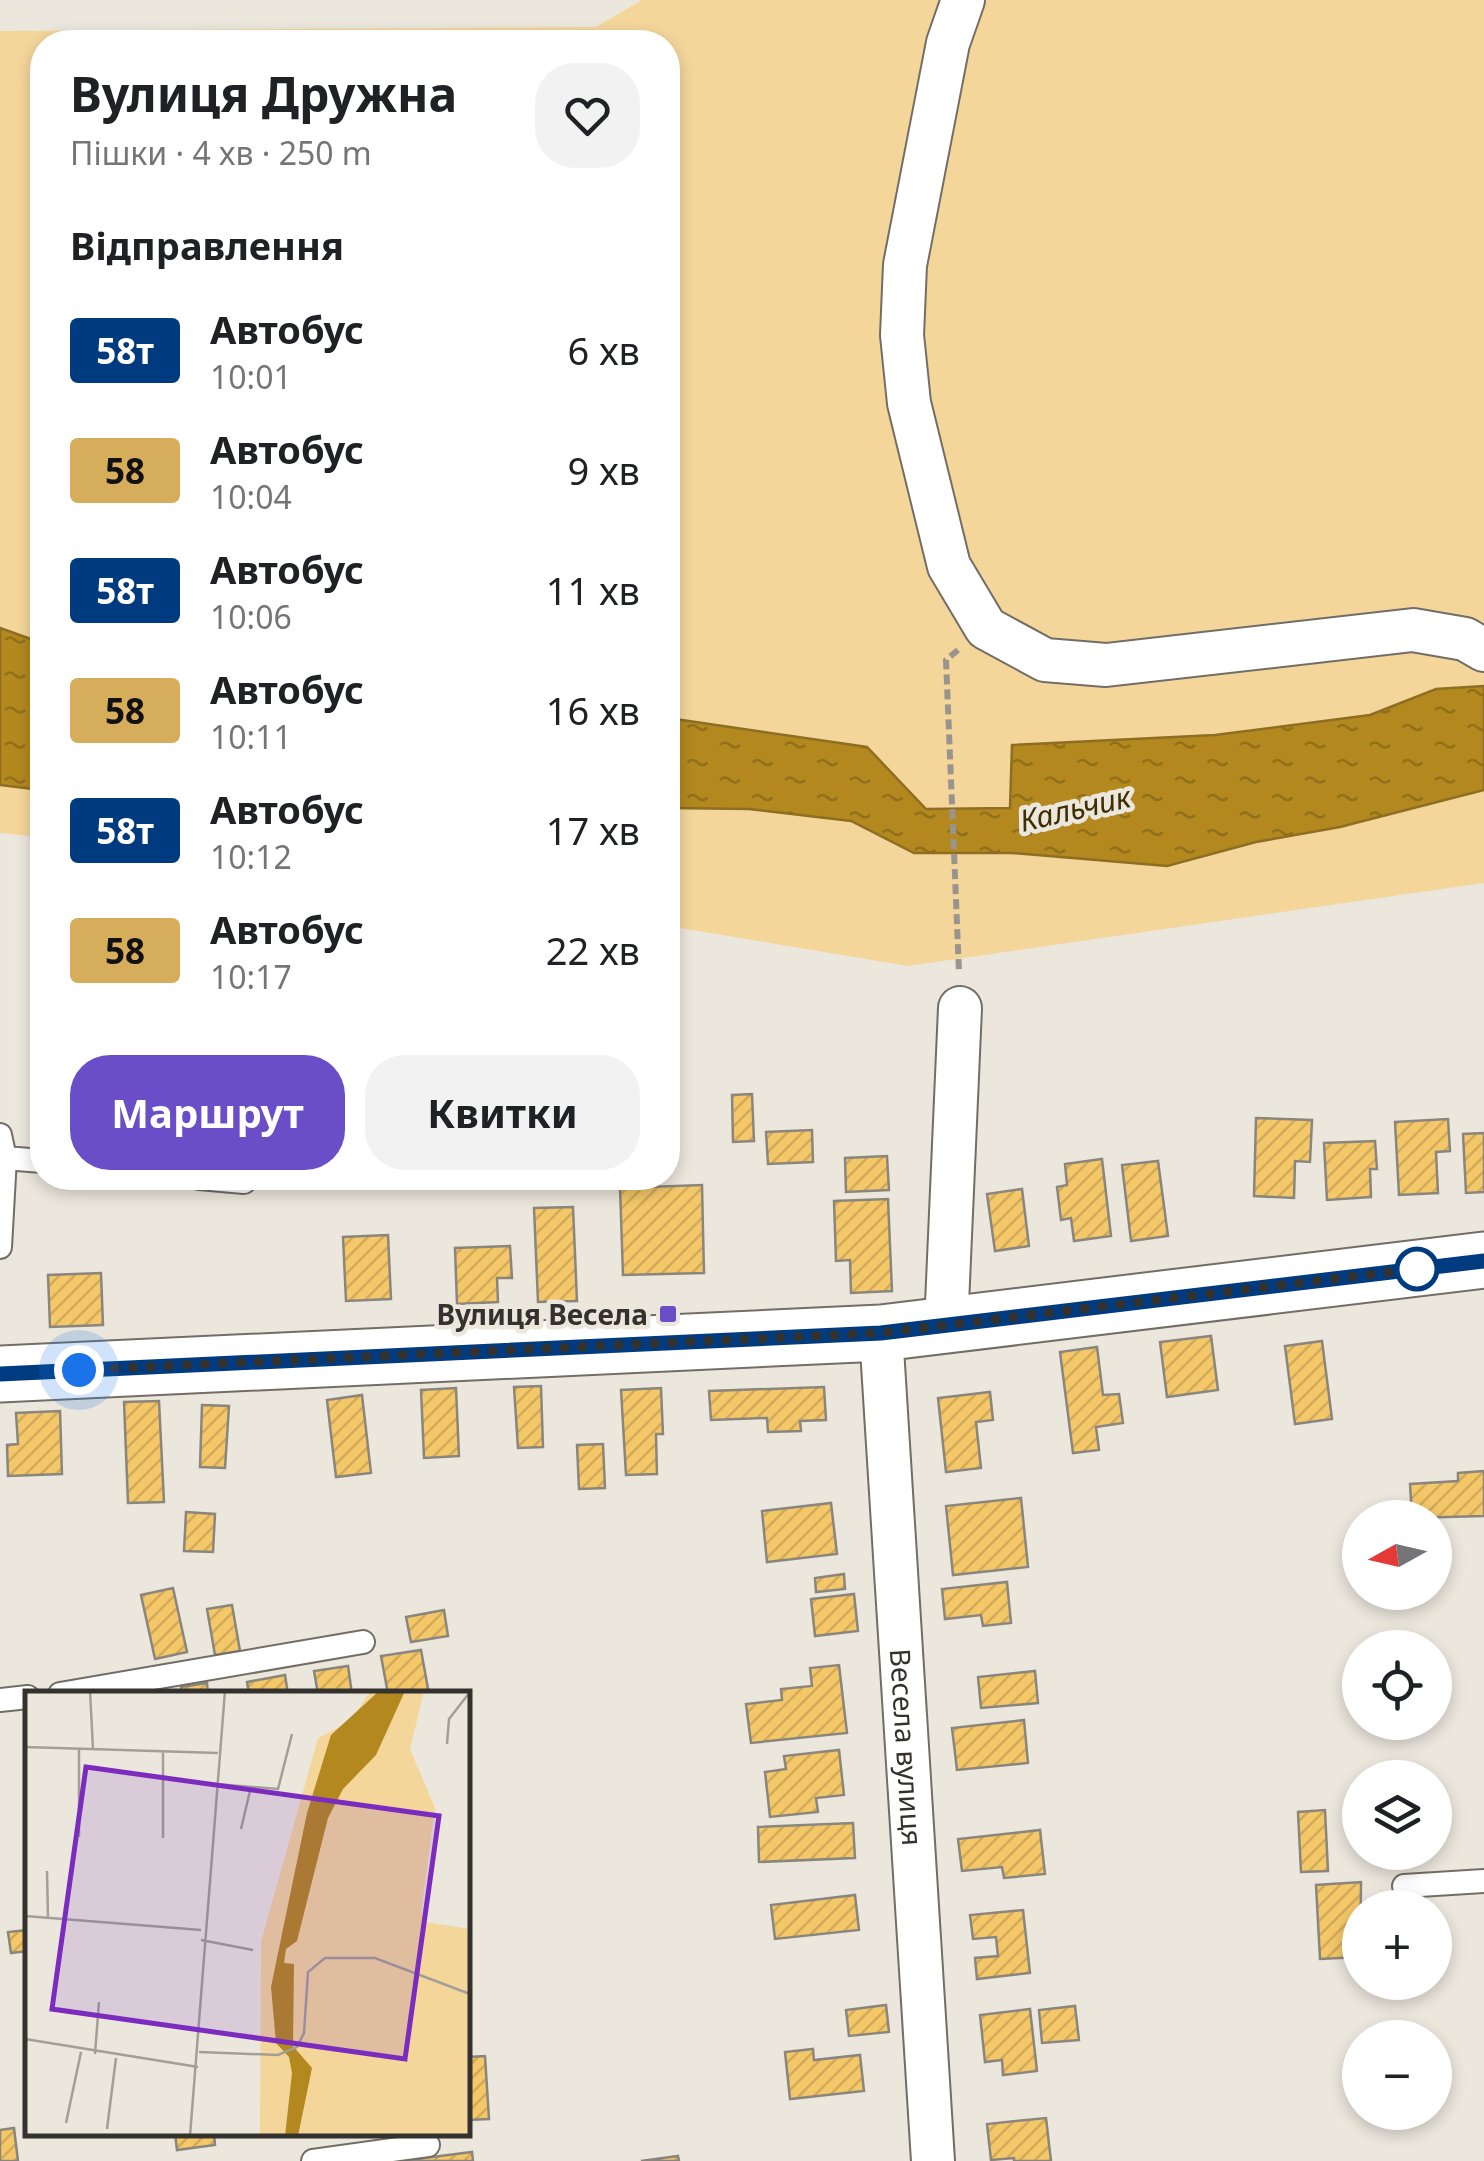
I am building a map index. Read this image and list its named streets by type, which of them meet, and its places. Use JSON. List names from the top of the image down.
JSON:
{
  "streets": {
    "street": ["Весела вулиця"]
  },
  "water": ["Кальчик"],
  "places": {
    "transit": ["Вулиця Весела"]
  },
  "lines": ["bus line 58т"],
  "north": "left",
  "page": {
    "heading": [
      ["Вулиця Дружна", "Пішки · 4 хв · 250 m"],
      "Відправлення"
    ],
    "list": [
      {
        "mark": "58т",
        "name": "Автобус",
        "note": "10:01",
        "value": "6 хв"
      },
      {
        "mark": "58",
        "name": "Автобус",
        "note": "10:04",
        "value": "9 хв"
      },
      {
        "mark": "58т",
        "name": "Автобус",
        "note": "10:06",
        "value": "11 хв"
      },
      {
        "mark": "58",
        "name": "Автобус",
        "note": "10:11",
        "value": "16 хв"
      },
      {
        "mark": "58т",
        "name": "Автобус",
        "note": "10:12",
        "value": "17 хв"
      },
      {
        "mark": "58",
        "name": "Автобус",
        "note": "10:17",
        "value": "22 хв"
      }
    ],
    "buttons": ["Маршрут", "Квитки"],
    "map_buttons": ["+", "−"]
  }
}
